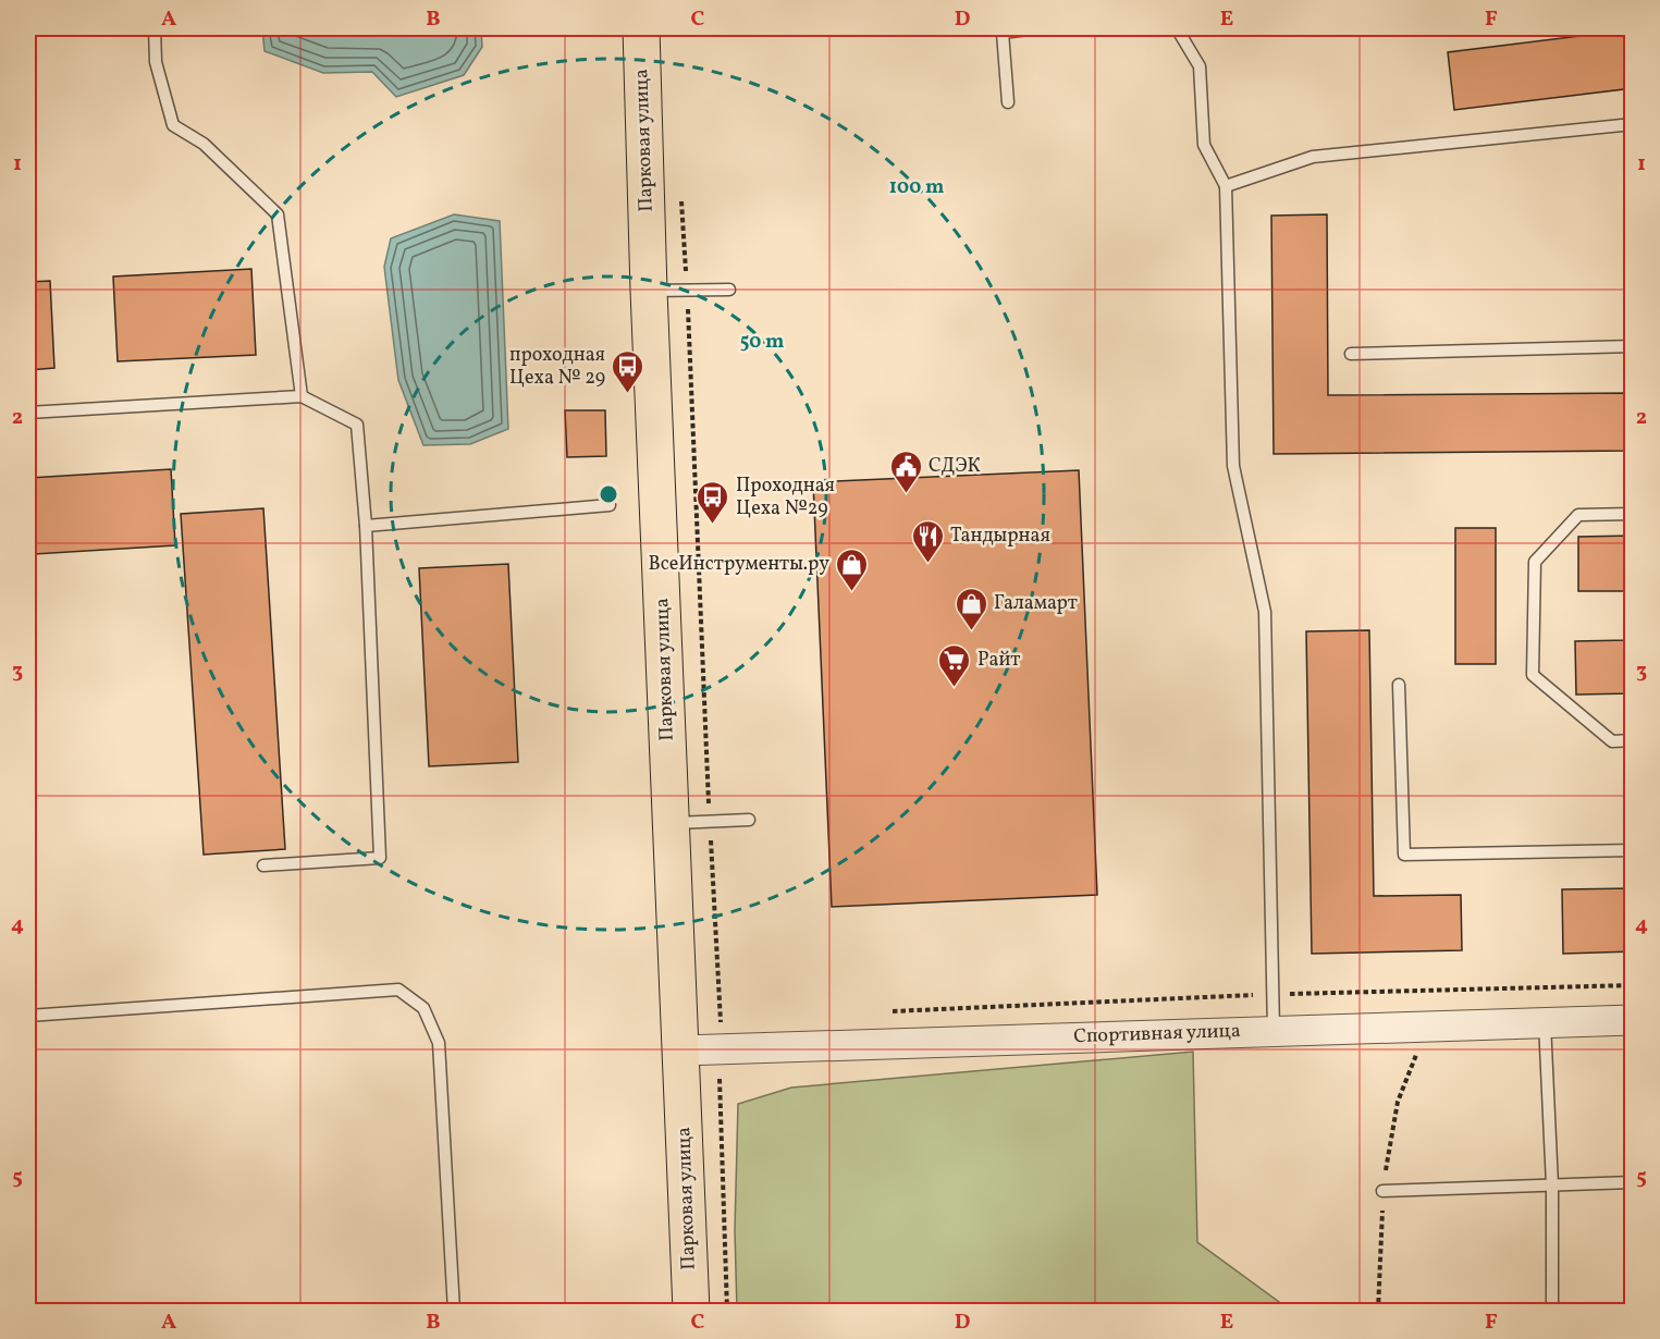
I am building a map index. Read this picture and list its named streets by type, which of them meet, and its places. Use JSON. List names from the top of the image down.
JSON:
{
  "streets": {
    "main road": ["Парковая улица"],
    "street": ["Спортивная улица"]
  },
  "crossings": [
    ["Парковая улица", "Спортивная улица"]
  ],
  "places": {
    "bus stop": ["проходная Цеха № 29", "Проходная Цеха №29"],
    "public building": ["СДЭК"],
    "restaurant": ["Тандырная"],
    "shop": ["ВсеИнструменты.ру", "Галамарт"],
    "supermarket": ["Райт"]
  },
  "grid": {
    "columns": [
      "A",
      "B",
      "C",
      "D",
      "E",
      "F"
    ],
    "rows": [
      "1",
      "2",
      "3",
      "4",
      "5"
    ]
  },
  "rings": ["100 m", "50 m"]
}
